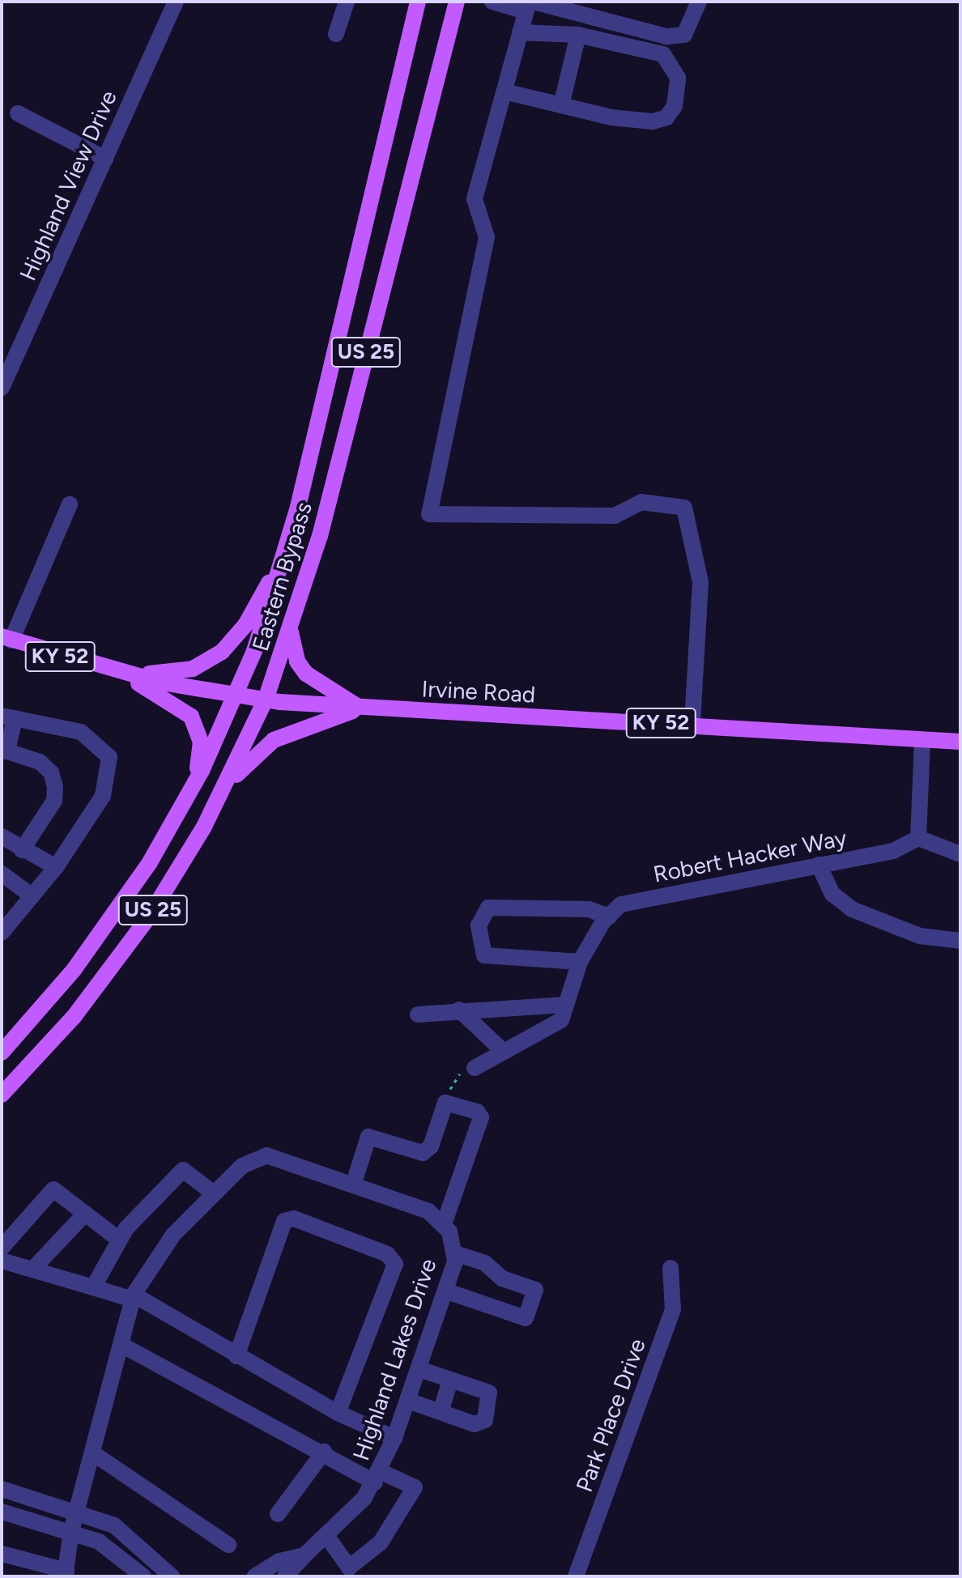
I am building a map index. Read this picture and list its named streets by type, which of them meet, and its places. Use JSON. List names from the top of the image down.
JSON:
{
  "streets": {
    "main road": [
      "US 25",
      "Eastern Bypass",
      "KY 52",
      "Irvine Road"
    ],
    "street": [
      "Highland View Drive",
      "Robert Hacker Way",
      "Highland Lakes Drive",
      "Park Place Drive"
    ]
  },
  "crossings": [
    ["Eastern Bypass", "Irvine Road"]
  ]
}
